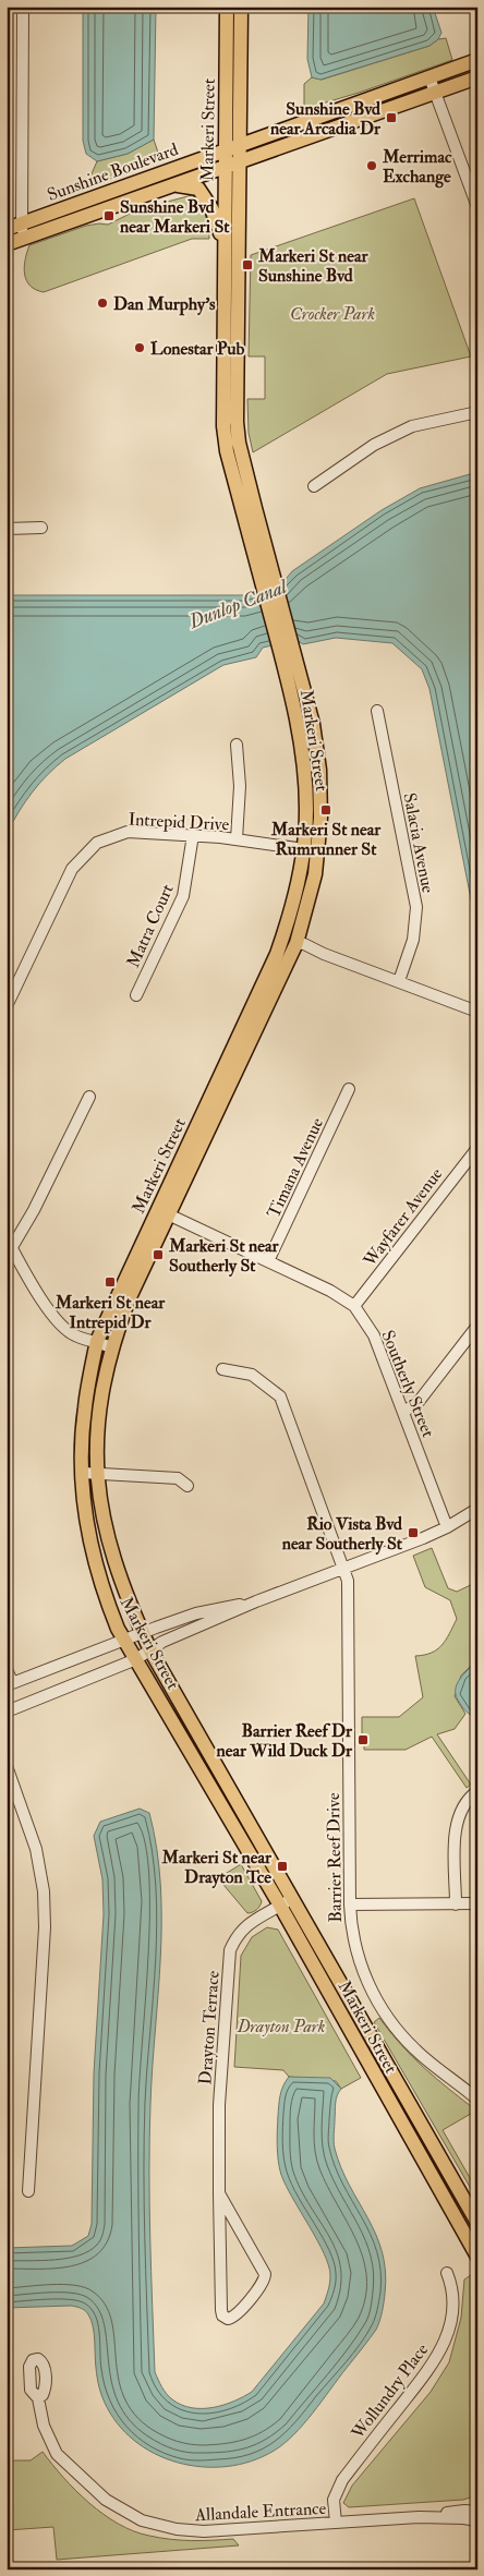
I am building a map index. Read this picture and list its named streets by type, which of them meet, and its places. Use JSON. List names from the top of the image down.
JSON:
{
  "streets": {
    "main road": ["Markeri Street", "Sunshine Boulevard"],
    "street": [
      "Intrepid Drive",
      "Salacia Avenue",
      "Matra Court",
      "Timana Avenue",
      "Wayfarer Avenue",
      "Southerly Street",
      "Barrier Reef Drive",
      "Drayton Terrace",
      "Wollundry Place",
      "Allandale Entrance"
    ]
  },
  "crossings": [
    ["Markeri Street", "Sunshine Boulevard"],
    ["Markeri Street", "Intrepid Drive"],
    ["Markeri Street", "Southerly Street"],
    ["Markeri Street", "Drayton Terrace"],
    ["Intrepid Drive", "Matra Court"],
    ["Timana Avenue", "Southerly Street"],
    ["Wayfarer Avenue", "Southerly Street"],
    ["Wollundry Place", "Allandale Entrance"]
  ],
  "water": ["Dunlop Canal"],
  "parks": ["Crocker Park", "Drayton Park"],
  "places": {
    "transit": [
      "Sunshine Bvd near Arcadia Dr",
      "Sunshine Bvd near Markeri St",
      "Markeri St near Sunshine Bvd",
      "Markeri St near Rumrunner St",
      "Markeri St near Southerly St",
      "Markeri St near Intrepid Dr",
      "Rio Vista Bvd near Southerly St",
      "Barrier Reef Dr near Wild Duck Dr",
      "Markeri St near Drayton Tce"
    ],
    "other": ["Merrimac Exchange", "Dan Murphy's", "Lonestar Pub"]
  }
}
